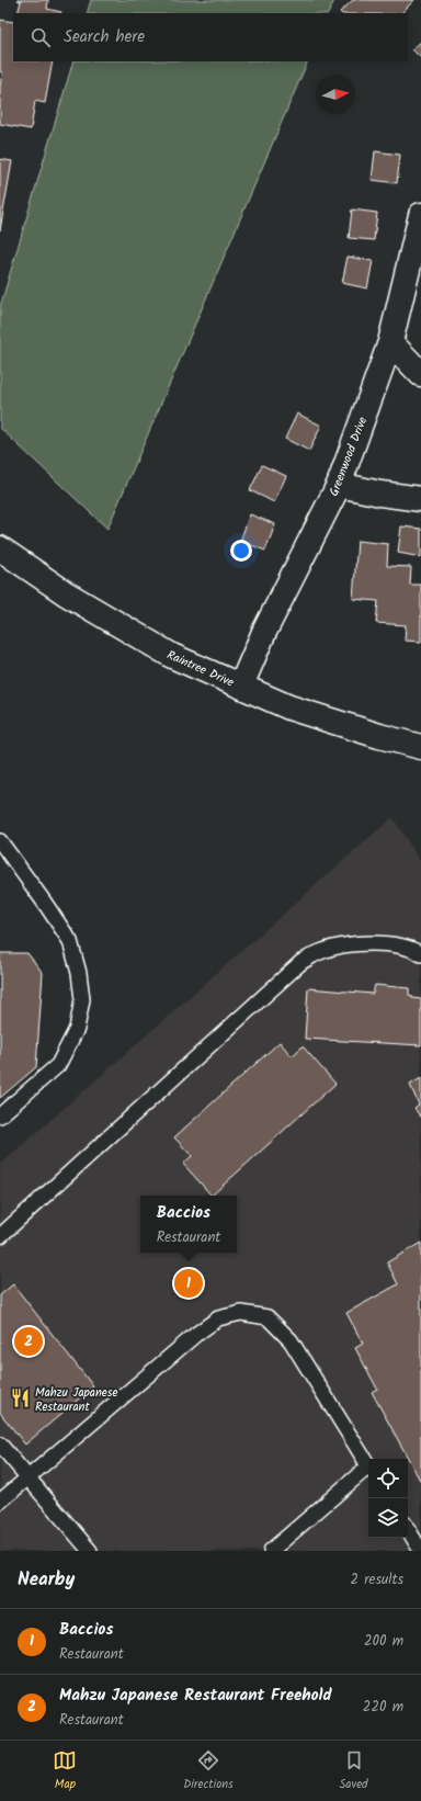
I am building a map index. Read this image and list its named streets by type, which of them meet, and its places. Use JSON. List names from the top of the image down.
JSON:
{
  "streets": {
    "street": ["Greenwood Drive", "Raintree Drive"]
  },
  "crossings": [
    ["Greenwood Drive", "Raintree Drive"]
  ],
  "places": {
    "restaurant": ["Mahzu Japanese Restaurant"]
  },
  "north": "right",
  "page": {
    "search": "Search here",
    "popup": ["Baccios", "Restaurant"],
    "pins": ["1", "2"],
    "heading": ["Nearby", "2 results"],
    "list": [
      {
        "mark": "1",
        "name": "Baccios",
        "note": "Restaurant",
        "value": "200 m"
      },
      {
        "mark": "2",
        "name": "Mahzu Japanese Restaurant Freehold",
        "note": "Restaurant",
        "value": "220 m"
      }
    ],
    "nav": ["Map", "Directions", "Saved"]
  }
}
